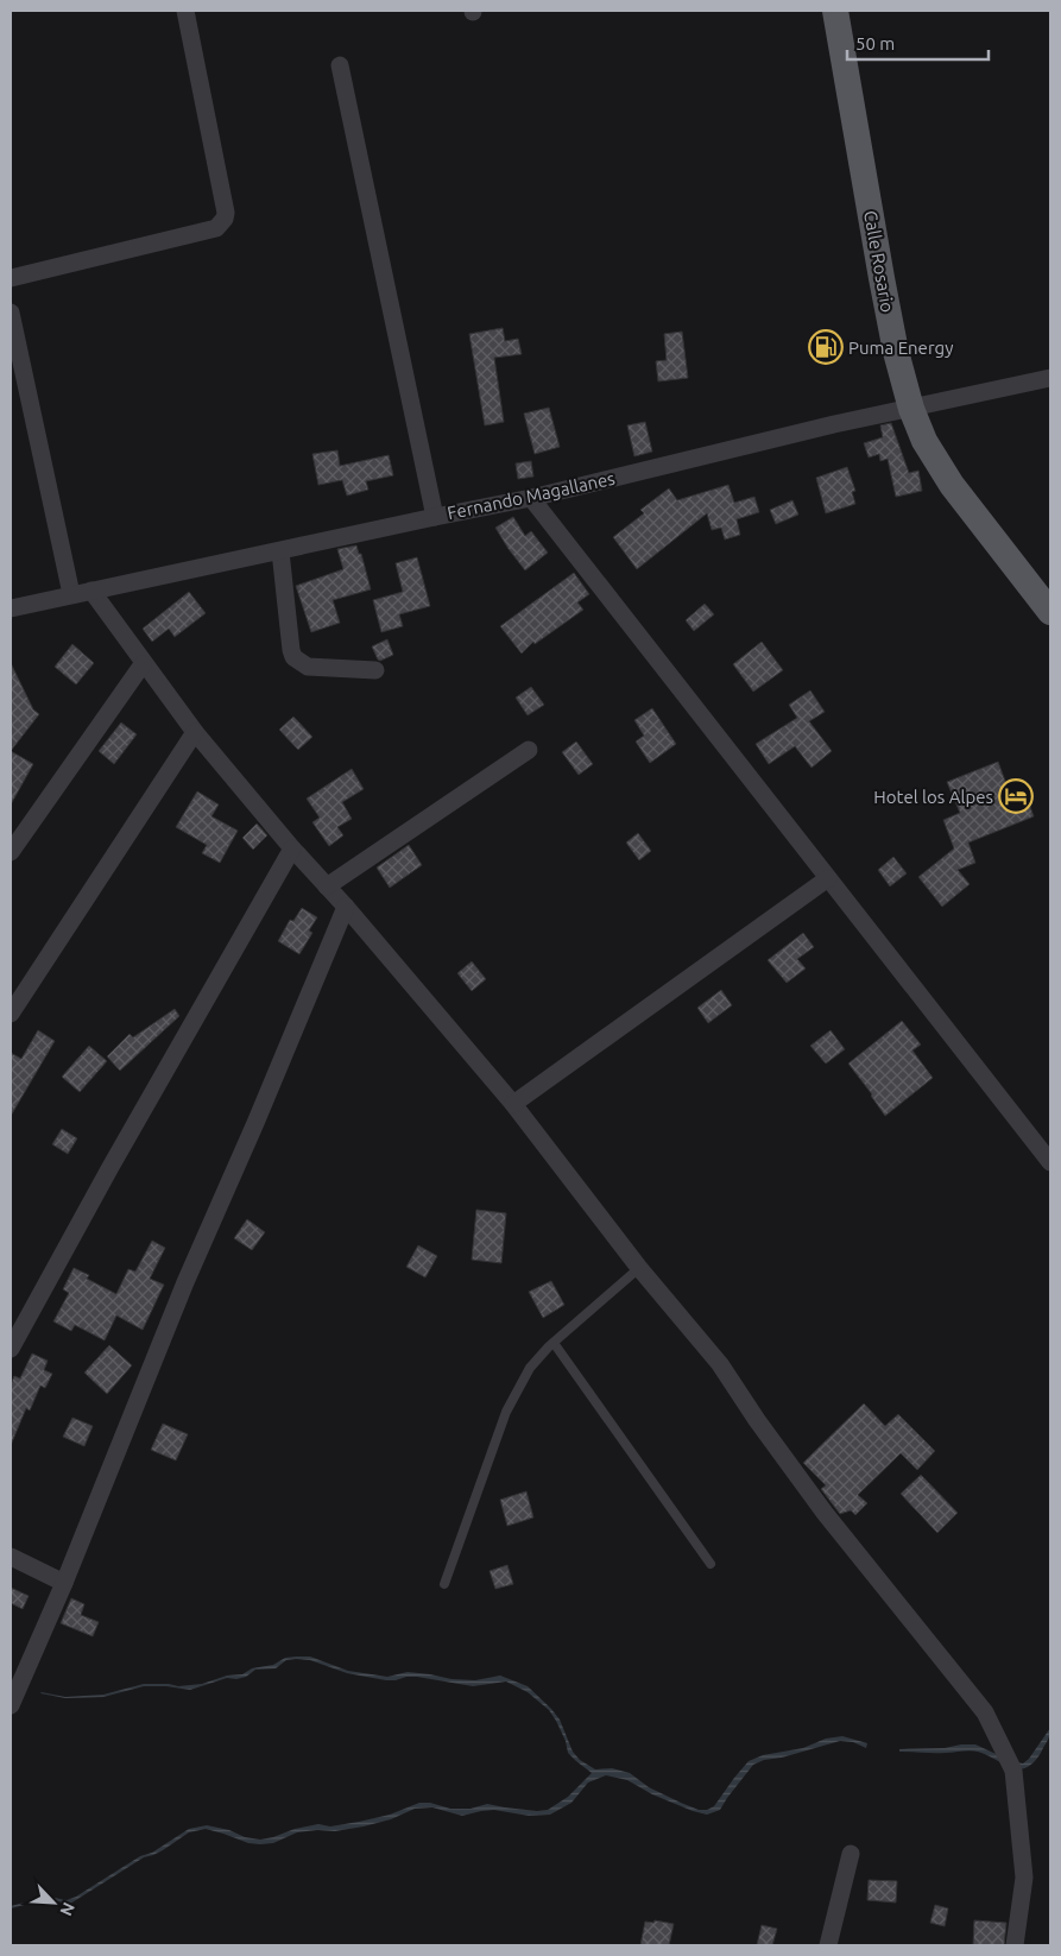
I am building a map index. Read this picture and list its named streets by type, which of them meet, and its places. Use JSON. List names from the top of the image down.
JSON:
{
  "streets": {
    "main road": ["Calle Rosario"],
    "street": ["Fernando Magallanes"]
  },
  "crossings": [
    ["Calle Rosario", "Fernando Magallanes"]
  ],
  "places": {
    "fuel station": ["Puma Energy"],
    "hotel": ["Hotel los Alpes"]
  },
  "scale_bar": "50 m",
  "north": "bottom right"
}
